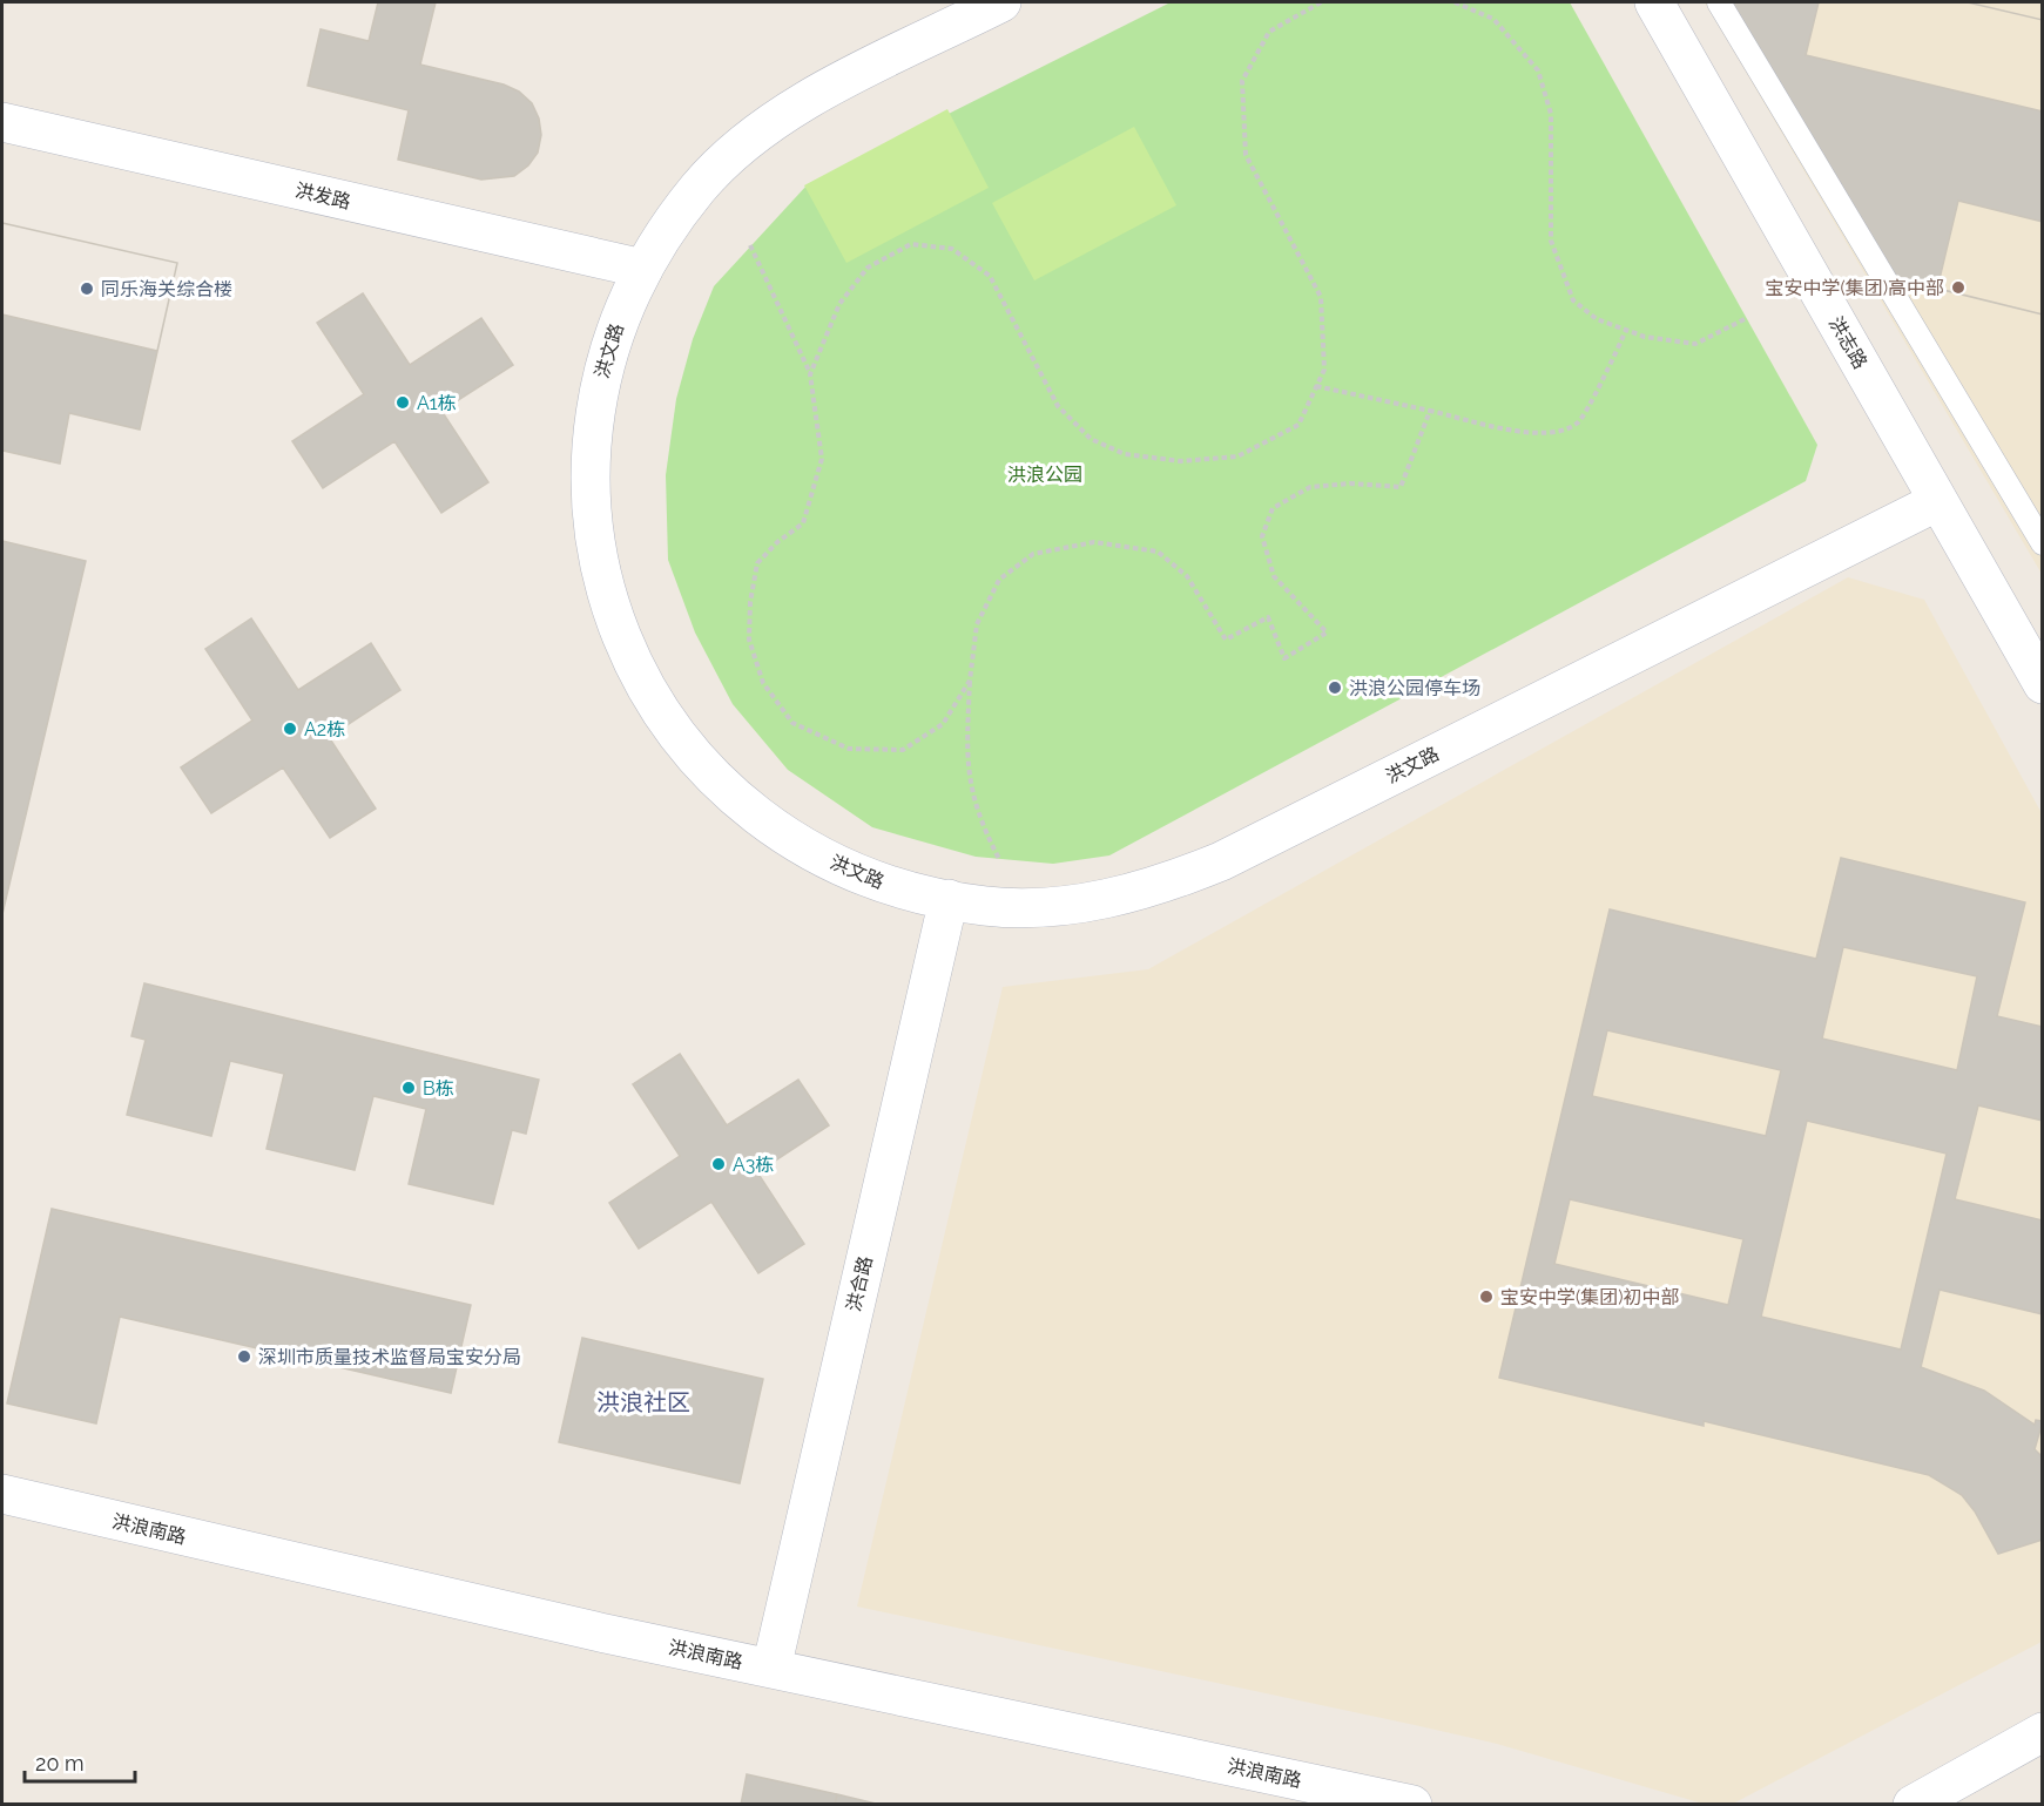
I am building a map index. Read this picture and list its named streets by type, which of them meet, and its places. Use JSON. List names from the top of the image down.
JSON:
{
  "streets": {
    "street": [
      "洪发路",
      "洪志路",
      "洪文路",
      "洪合路",
      "洪浪南路"
    ]
  },
  "crossings": [
    ["洪发路", "洪文路"],
    ["洪志路", "洪文路"],
    ["洪文路", "洪合路"],
    ["洪合路", "洪浪南路"]
  ],
  "districts": ["洪浪社区"],
  "parks": ["洪浪公园"],
  "places": [
    "宝安中学(集团)高中部",
    "同乐海关综合楼",
    "A1栋",
    "洪浪公园停车场",
    "A2栋",
    "B栋",
    "A3栋",
    "宝安中学(集团)初中部",
    "深圳市质量技术监督局宝安分局"
  ],
  "scale_bar": "20 m"
}
